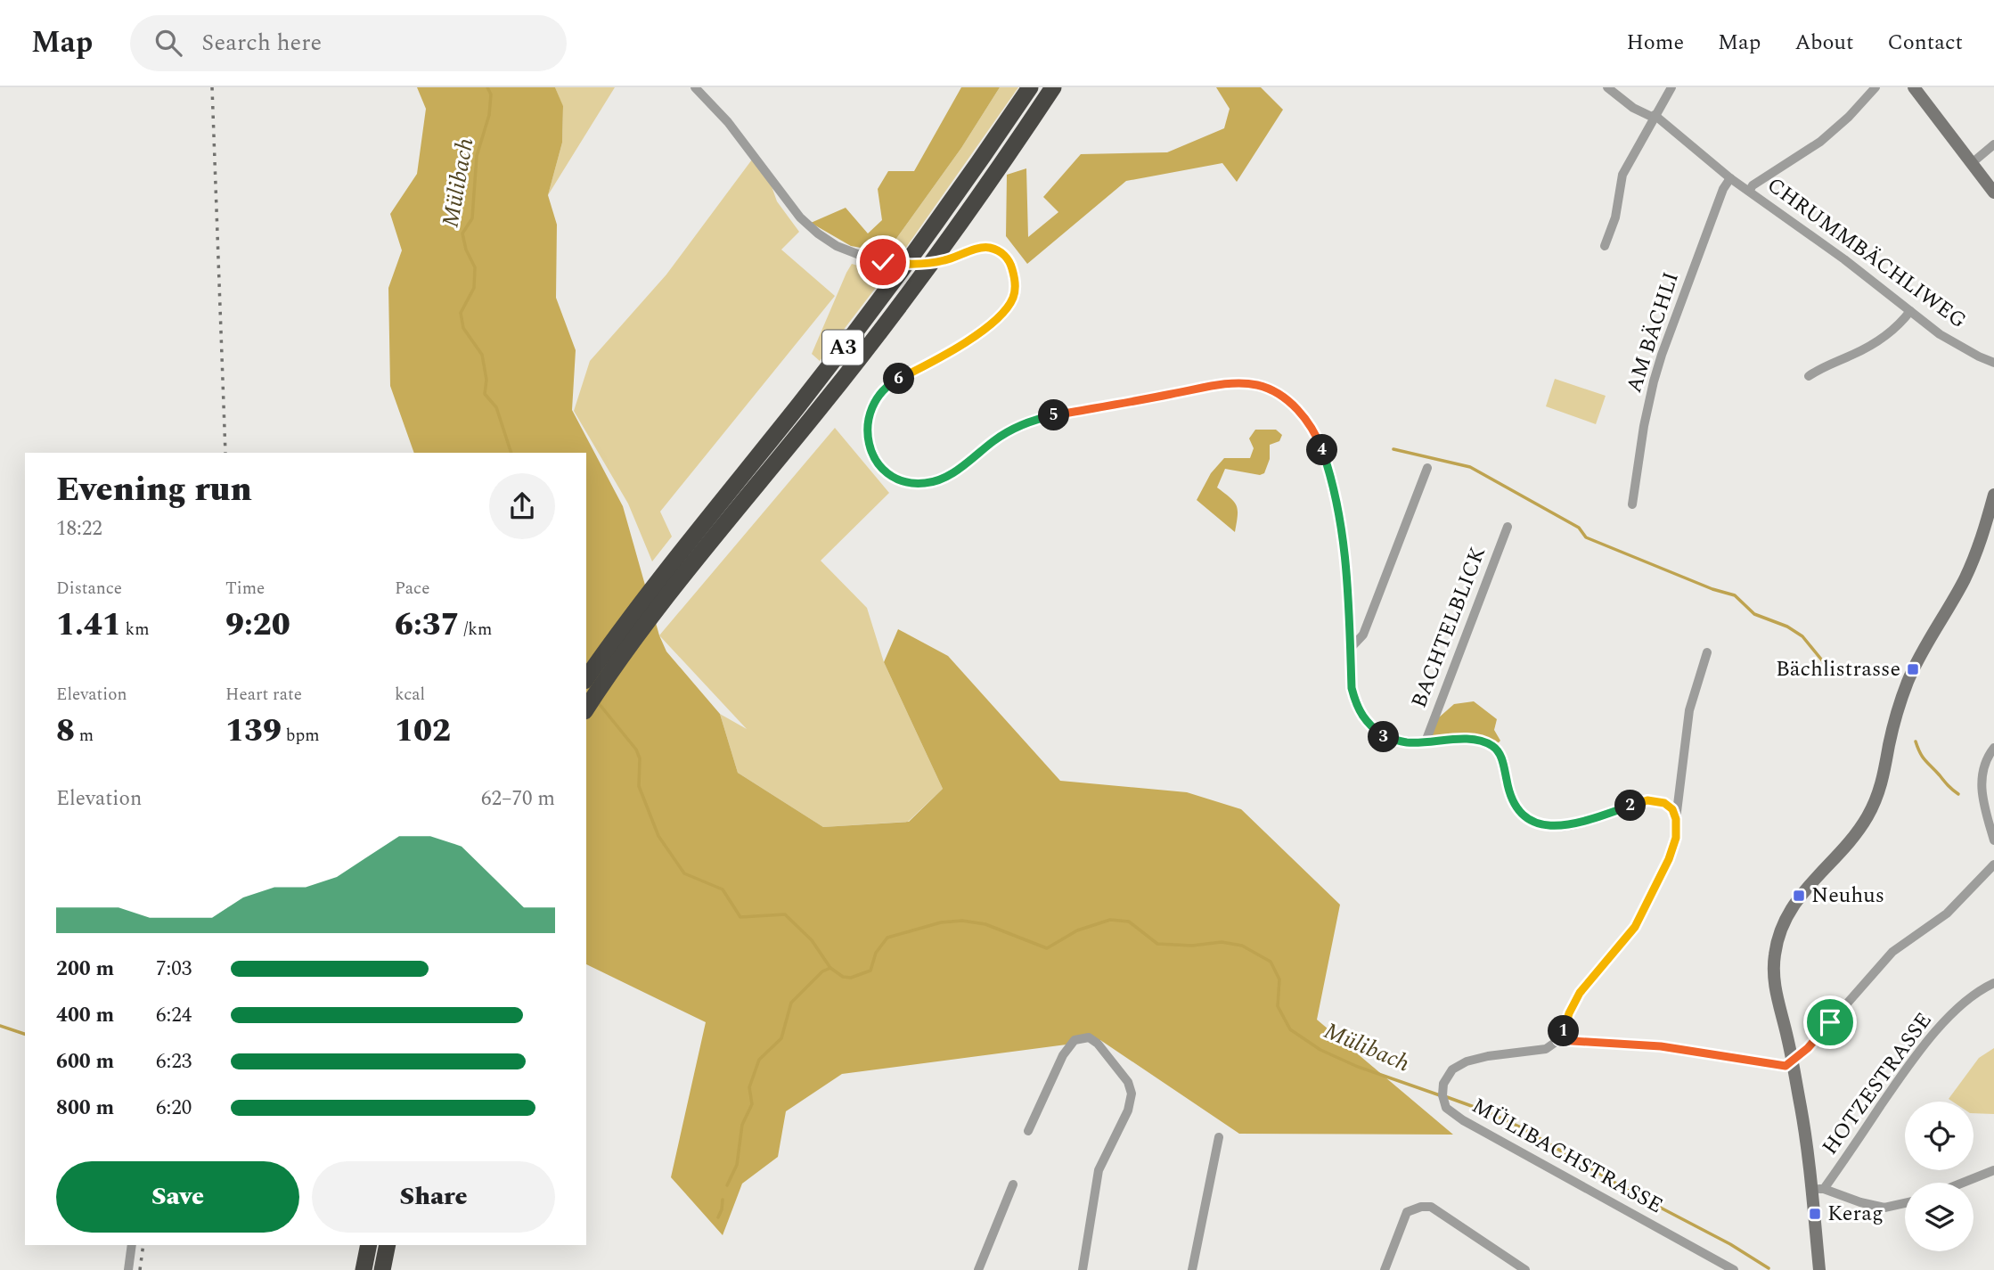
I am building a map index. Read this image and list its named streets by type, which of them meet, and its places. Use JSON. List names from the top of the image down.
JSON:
{
  "streets": {
    "highway": ["A3"],
    "street": [
      "CHRUMMBÄCHLIWEG",
      "AM BÄCHLI",
      "BACHTELBLICK",
      "HOTZESTRASSE",
      "MÜLIBACHSTRASSE"
    ]
  },
  "crossings": [
    ["CHRUMMBÄCHLIWEG", "AM BÄCHLI"]
  ],
  "water": ["Mülibach"],
  "places": {
    "transit": ["Bächlistrasse", "Neuhus", "Kerag"]
  },
  "page": {
    "header": "Map",
    "search": "Search here",
    "nav": [
      "Home",
      "Map",
      "About",
      "Contact"
    ],
    "pins": [
      "6",
      "5",
      "4",
      "3",
      "2",
      "1"
    ],
    "heading": ["Evening run", "18:22"],
    "stats": [
      ["Distance", "1.41 km"],
      ["Time", "9:20"],
      ["Pace", "6:37 /km"],
      ["Elevation", "8 m"],
      ["Heart rate", "139 bpm"],
      ["kcal", "102"]
    ],
    "chart": ["Elevation", "62–70 m"],
    "list": [
      {
        "name": "200 m",
        "note": "7:03"
      },
      {
        "name": "400 m",
        "note": "6:24"
      },
      {
        "name": "600 m",
        "note": "6:23"
      },
      {
        "name": "800 m",
        "note": "6:20"
      }
    ],
    "buttons": ["Save", "Share"]
  }
}
